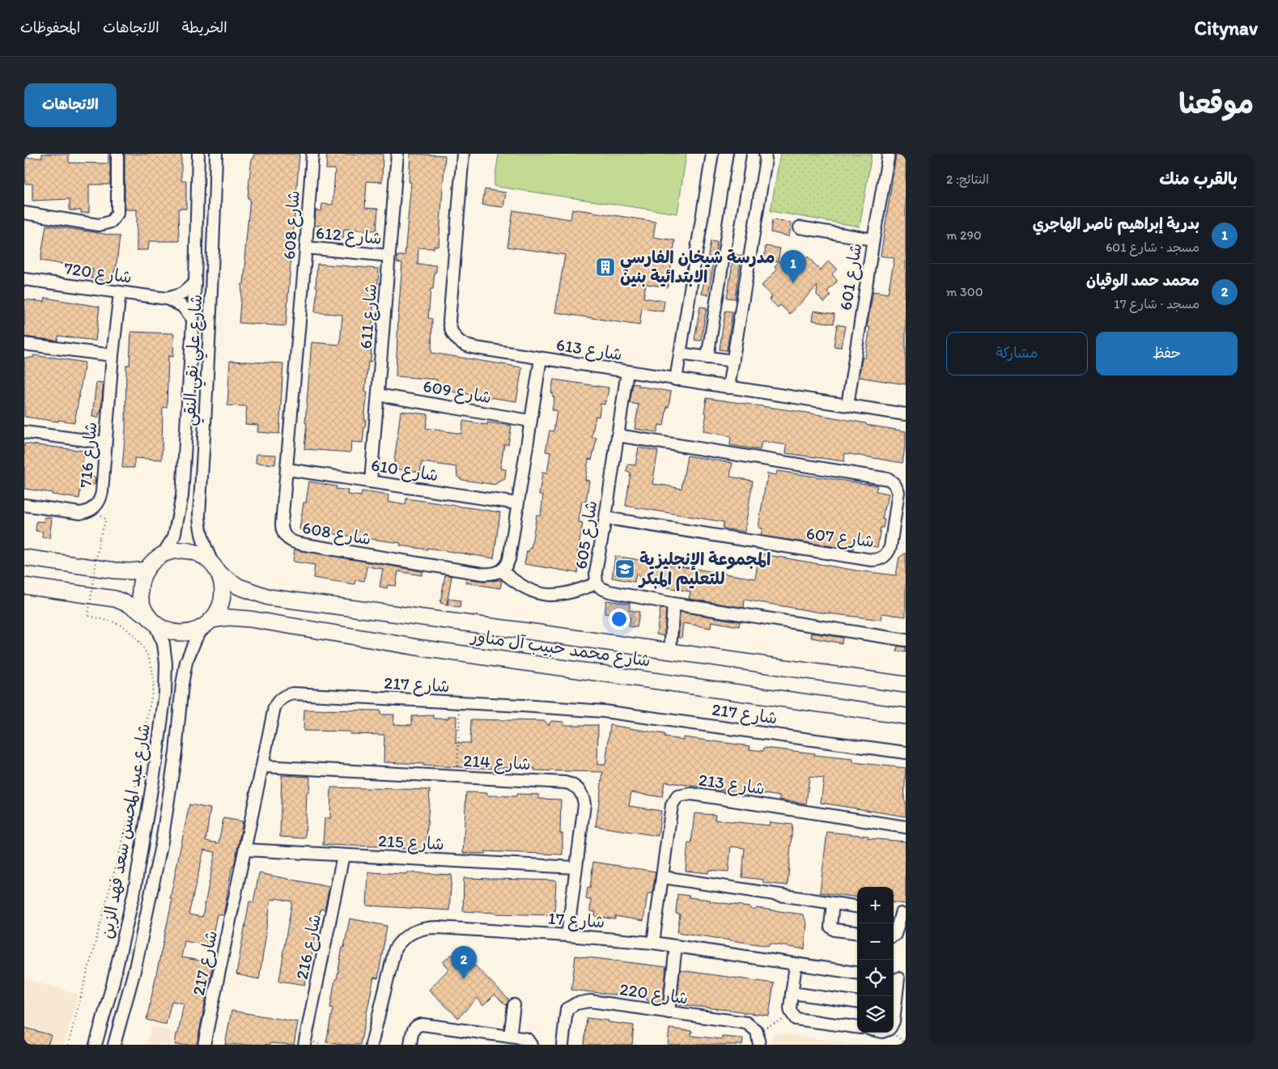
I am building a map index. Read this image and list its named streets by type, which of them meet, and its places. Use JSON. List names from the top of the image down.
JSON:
{
  "streets": {
    "main road": ["شارع محمد حبيب آل مناور"],
    "street": [
      "شارع 608",
      "شارع 612",
      "شارع 720",
      "شارع 601",
      "شارع 611",
      "شارع 613",
      "شارع علي نقي النقي",
      "شارع 609",
      "شارع 716",
      "شارع 610",
      "شارع 605",
      "شارع 607",
      "شارع 217",
      "شارع 214",
      "شارع 213",
      "شارع عبد المحسن سعد فهد الزبن",
      "شارع 215",
      "شارع 17",
      "شارع 216",
      "شارع 220"
    ]
  },
  "crossings": [
    ["شارع 608", "شارع 612"],
    ["شارع 608", "شارع 610"],
    ["شارع 612", "شارع 611"],
    ["شارع 720", "شارع علي نقي النقي"],
    ["شارع 720", "شارع 716"],
    ["شارع 601", "شارع 613"],
    ["شارع 611", "شارع 609"],
    ["شارع 611", "شارع 610"],
    ["شارع 613", "شارع 605"],
    ["شارع علي نقي النقي", "شارع محمد حبيب آل مناور"],
    ["شارع علي نقي النقي", "شارع عبد المحسن سعد فهد الزبن"],
    ["شارع 605", "شارع 607"],
    ["شارع محمد حبيب آل مناور", "شارع عبد المحسن سعد فهد الزبن"],
    ["شارع 217", "شارع 214"],
    ["شارع 217", "شارع 215"],
    ["شارع 214", "شارع 215"],
    ["شارع 214", "شارع 17"],
    ["شارع 213", "شارع 17"],
    ["شارع 215", "شارع 216"]
  ],
  "places": {
    "building": ["مدرسة شيخان الفارسي الابتدائية بنين"],
    "school or university": ["المجموعة الإنجليزية للتعليم المبكر"]
  },
  "page": {
    "header": "Citynav",
    "nav": ["الخريطة", "الاتجاهات", "المحفوظات"],
    "title": "موقعنا",
    "buttons": [
      "الاتجاهات",
      ["حفظ", "مشاركة"]
    ],
    "heading": ["بالقرب منك", "النتائج: 2"],
    "list": [
      {
        "mark": "1",
        "name": "بدرية إبراهيم ناصر الهاجري",
        "note": "مسجد · شارع 601",
        "value": "290 m"
      },
      {
        "mark": "2",
        "name": "محمد حمد الوقيان",
        "note": "مسجد · شارع 17",
        "value": "300 m"
      }
    ],
    "pins": ["1", "2"],
    "map_buttons": ["+", "−"]
  }
}
